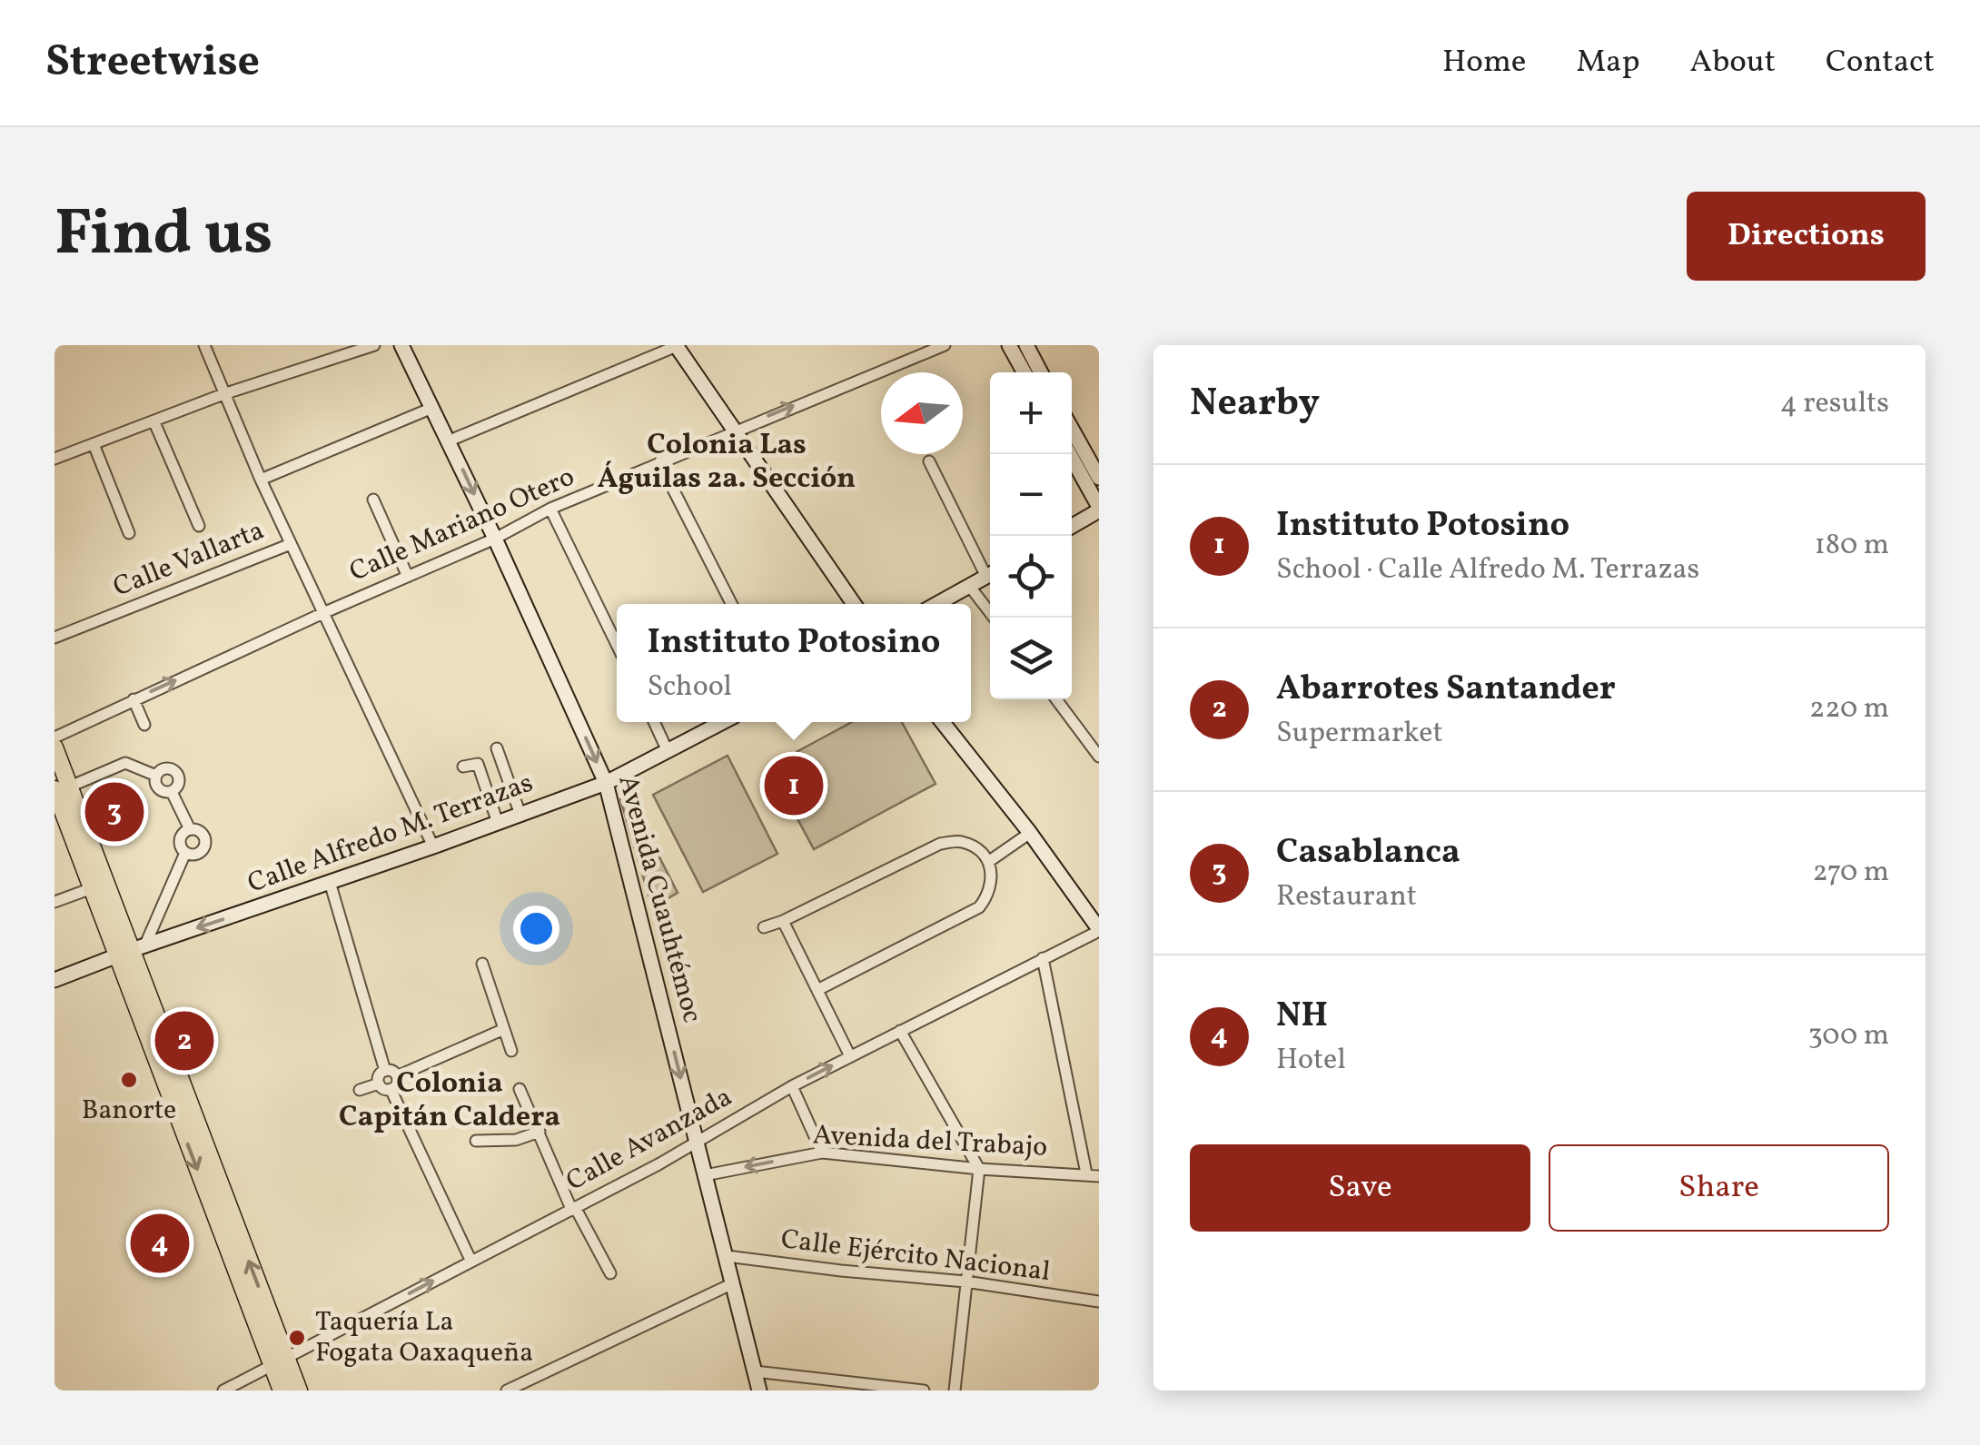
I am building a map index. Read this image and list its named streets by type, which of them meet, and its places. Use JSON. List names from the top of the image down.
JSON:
{
  "streets": {
    "street": [
      "Calle Mariano Otero",
      "Calle Vallarta",
      "Calle Alfredo M. Terrazas",
      "Avenida Cuauhtémoc",
      "Calle Avanzada",
      "Avenida del Trabajo",
      "Calle Ejército Nacional"
    ]
  },
  "crossings": [
    ["Calle Mariano Otero", "Avenida Cuauhtémoc"],
    ["Calle Alfredo M. Terrazas", "Avenida Cuauhtémoc"],
    ["Avenida Cuauhtémoc", "Calle Avanzada"],
    ["Avenida Cuauhtémoc", "Avenida del Trabajo"],
    ["Avenida Cuauhtémoc", "Calle Ejército Nacional"]
  ],
  "one_way": ["Calle Mariano Otero"],
  "districts": ["Colonia Las Águilas 2a. Sección", "Colonia Capitán Caldera"],
  "places": ["Banorte", "Taquería La Fogata Oaxaqueña"],
  "north": "left",
  "page": {
    "header": "Streetwise",
    "nav": [
      "Home",
      "Map",
      "About",
      "Contact"
    ],
    "title": "Find us",
    "buttons": [
      "Directions",
      ["Save", "Share"]
    ],
    "heading": ["Nearby", "4 results"],
    "map_buttons": ["+", "−"],
    "list": [
      {
        "mark": "1",
        "name": "Instituto Potosino",
        "note": "School · Calle Alfredo M. Terrazas",
        "value": "180 m"
      },
      {
        "mark": "2",
        "name": "Abarrotes Santander",
        "note": "Supermarket",
        "value": "220 m"
      },
      {
        "mark": "3",
        "name": "Casablanca",
        "note": "Restaurant",
        "value": "270 m"
      },
      {
        "mark": "4",
        "name": "NH",
        "note": "Hotel",
        "value": "300 m"
      }
    ],
    "popup": ["Instituto Potosino", "School"],
    "pins": [
      "1",
      "3",
      "2",
      "4"
    ]
  }
}
